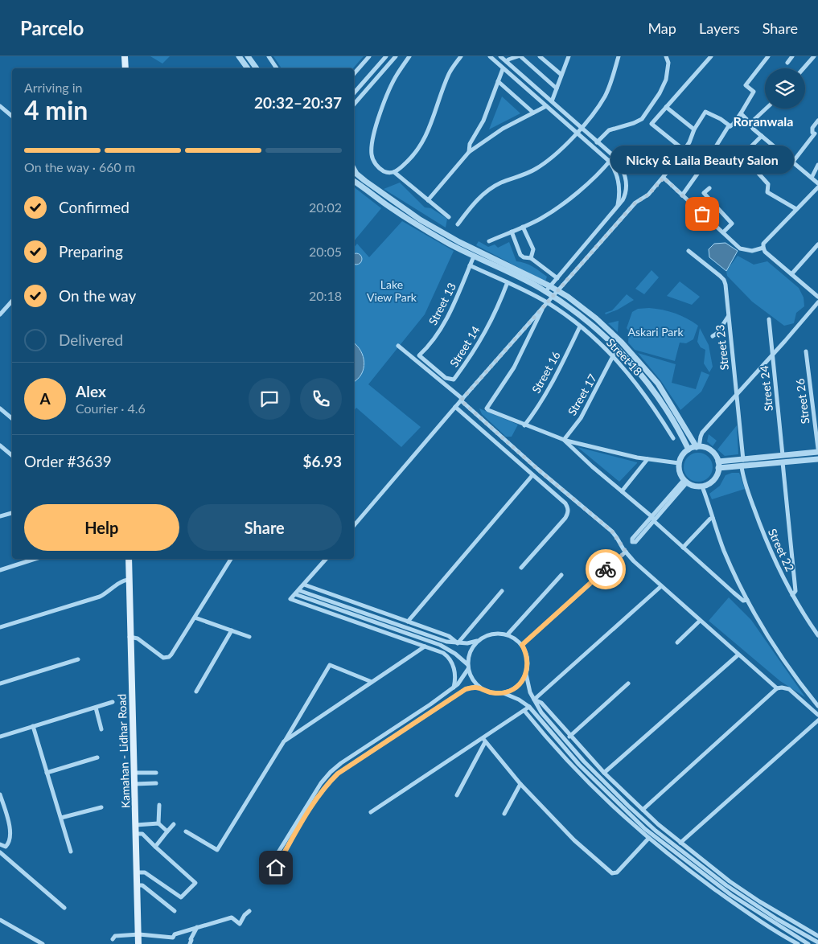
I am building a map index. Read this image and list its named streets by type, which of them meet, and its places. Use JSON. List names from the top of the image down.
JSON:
{
  "streets": {
    "main road": ["Kamahan - Lidhar Road"],
    "street": [
      "Street 13",
      "Street 14",
      "Street 23",
      "Street 18",
      "Street 16",
      "Street 24",
      "Street 17",
      "Street 26",
      "Street 22"
    ]
  },
  "crossings": [
    ["Street 13", "Street 14"],
    ["Street 13", "Street 18"],
    ["Street 14", "Street 18"],
    ["Street 18", "Street 16"],
    ["Street 18", "Street 17"]
  ],
  "districts": ["Roranwala"],
  "parks": ["Lake View Park", "Askari Park"],
  "places": ["Nicky & Laila Beauty Salon"],
  "page": {
    "header": "Parcelo",
    "nav": ["Map", "Layers", "Share"],
    "heading": ["4 min", "Arriving in", "20:32–20:37"],
    "panel": [
      "Alex",
      "Courier · 4.6",
      "Order #3639",
      "$6.93"
    ],
    "bar": "On the way · 660 m",
    "bubble": "Nicky & Laila Beauty Salon",
    "list": [
      ["Confirmed", "20:02"],
      ["Preparing", "20:05"],
      ["On the way", "20:18"],
      "Delivered"
    ],
    "round": "A",
    "buttons": ["Help", "Share"]
  }
}
